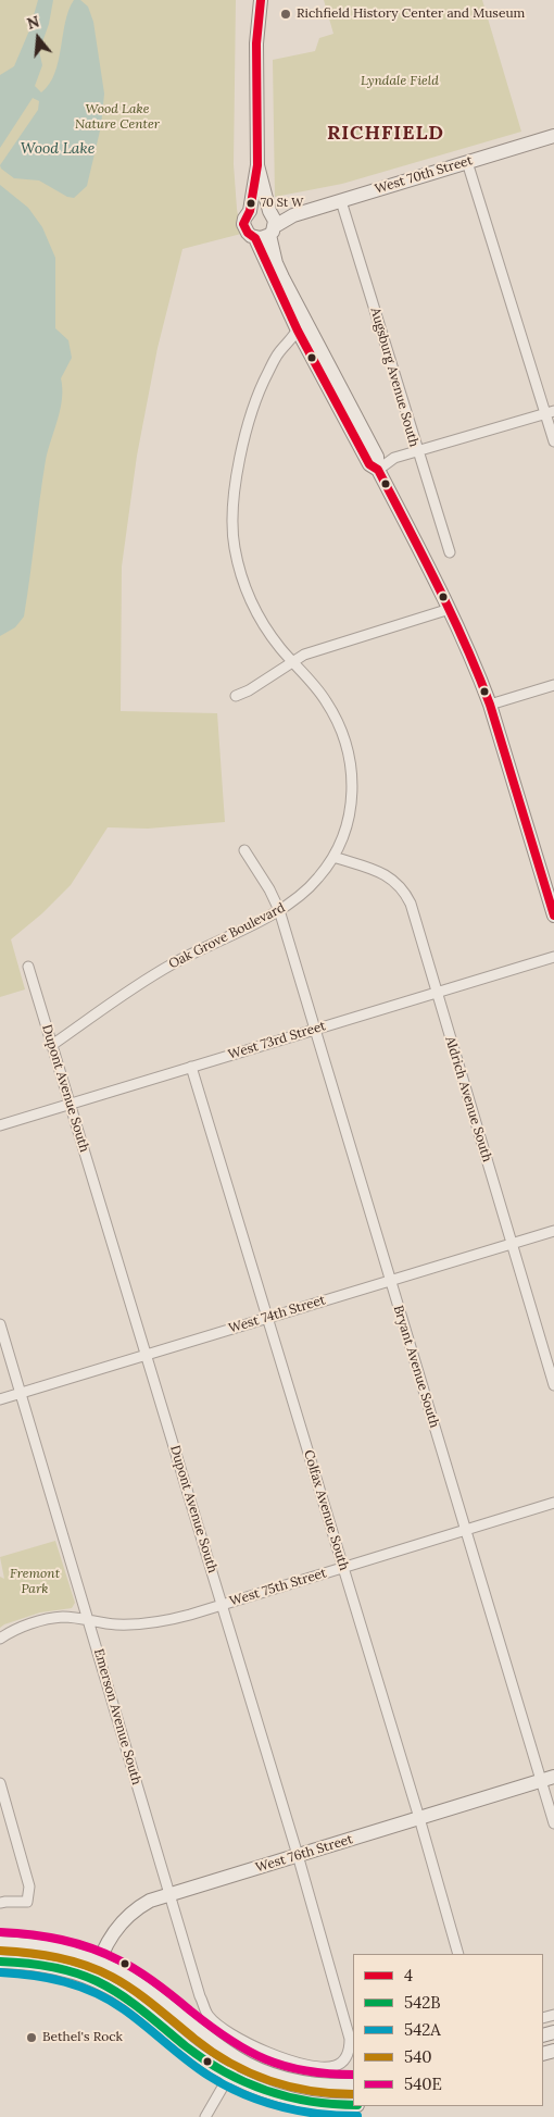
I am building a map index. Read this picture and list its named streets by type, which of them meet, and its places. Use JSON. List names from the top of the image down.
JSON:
{
  "streets": {
    "street": [
      "West 70th Street",
      "Augsburg Avenue South",
      "Oak Grove Boulevard",
      "West 73rd Street",
      "Dupont Avenue South",
      "Aldrich Avenue South",
      "West 74th Street",
      "Bryant Avenue South",
      "Colfax Avenue South",
      "West 75th Street",
      "Emerson Avenue South",
      "West 76th Street"
    ]
  },
  "crossings": [
    ["West 70th Street", "Augsburg Avenue South"],
    ["Oak Grove Boulevard", "Dupont Avenue South"],
    ["Oak Grove Boulevard", "Aldrich Avenue South"],
    ["Oak Grove Boulevard", "Bryant Avenue South"],
    ["West 73rd Street", "Dupont Avenue South"],
    ["West 73rd Street", "Aldrich Avenue South"],
    ["West 73rd Street", "Bryant Avenue South"],
    ["West 73rd Street", "Colfax Avenue South"],
    ["Dupont Avenue South", "West 74th Street"],
    ["Dupont Avenue South", "West 75th Street"],
    ["Dupont Avenue South", "Emerson Avenue South"],
    ["Dupont Avenue South", "West 76th Street"],
    ["Aldrich Avenue South", "West 74th Street"],
    ["West 74th Street", "Bryant Avenue South"],
    ["West 74th Street", "Colfax Avenue South"],
    ["West 74th Street", "Emerson Avenue South"],
    ["Bryant Avenue South", "West 75th Street"],
    ["Bryant Avenue South", "West 76th Street"],
    ["Colfax Avenue South", "West 75th Street"],
    ["Colfax Avenue South", "West 76th Street"],
    ["West 75th Street", "Emerson Avenue South"],
    ["Emerson Avenue South", "West 76th Street"]
  ],
  "districts": ["RICHFIELD"],
  "water": ["Wood Lake"],
  "parks": ["Lyndale Field", "Wood Lake Nature Center", "Fremont Park"],
  "places": ["Richfield History Center and Museum", "70 St W", "Bethel's Rock"],
  "lines": [
    "transit line 4",
    "transit line 540E",
    "transit line 540",
    "transit line 542B",
    "transit line 542A"
  ],
  "legend": [
    "4",
    "542B",
    "542A",
    "540",
    "540E"
  ],
  "north": "top"
}
